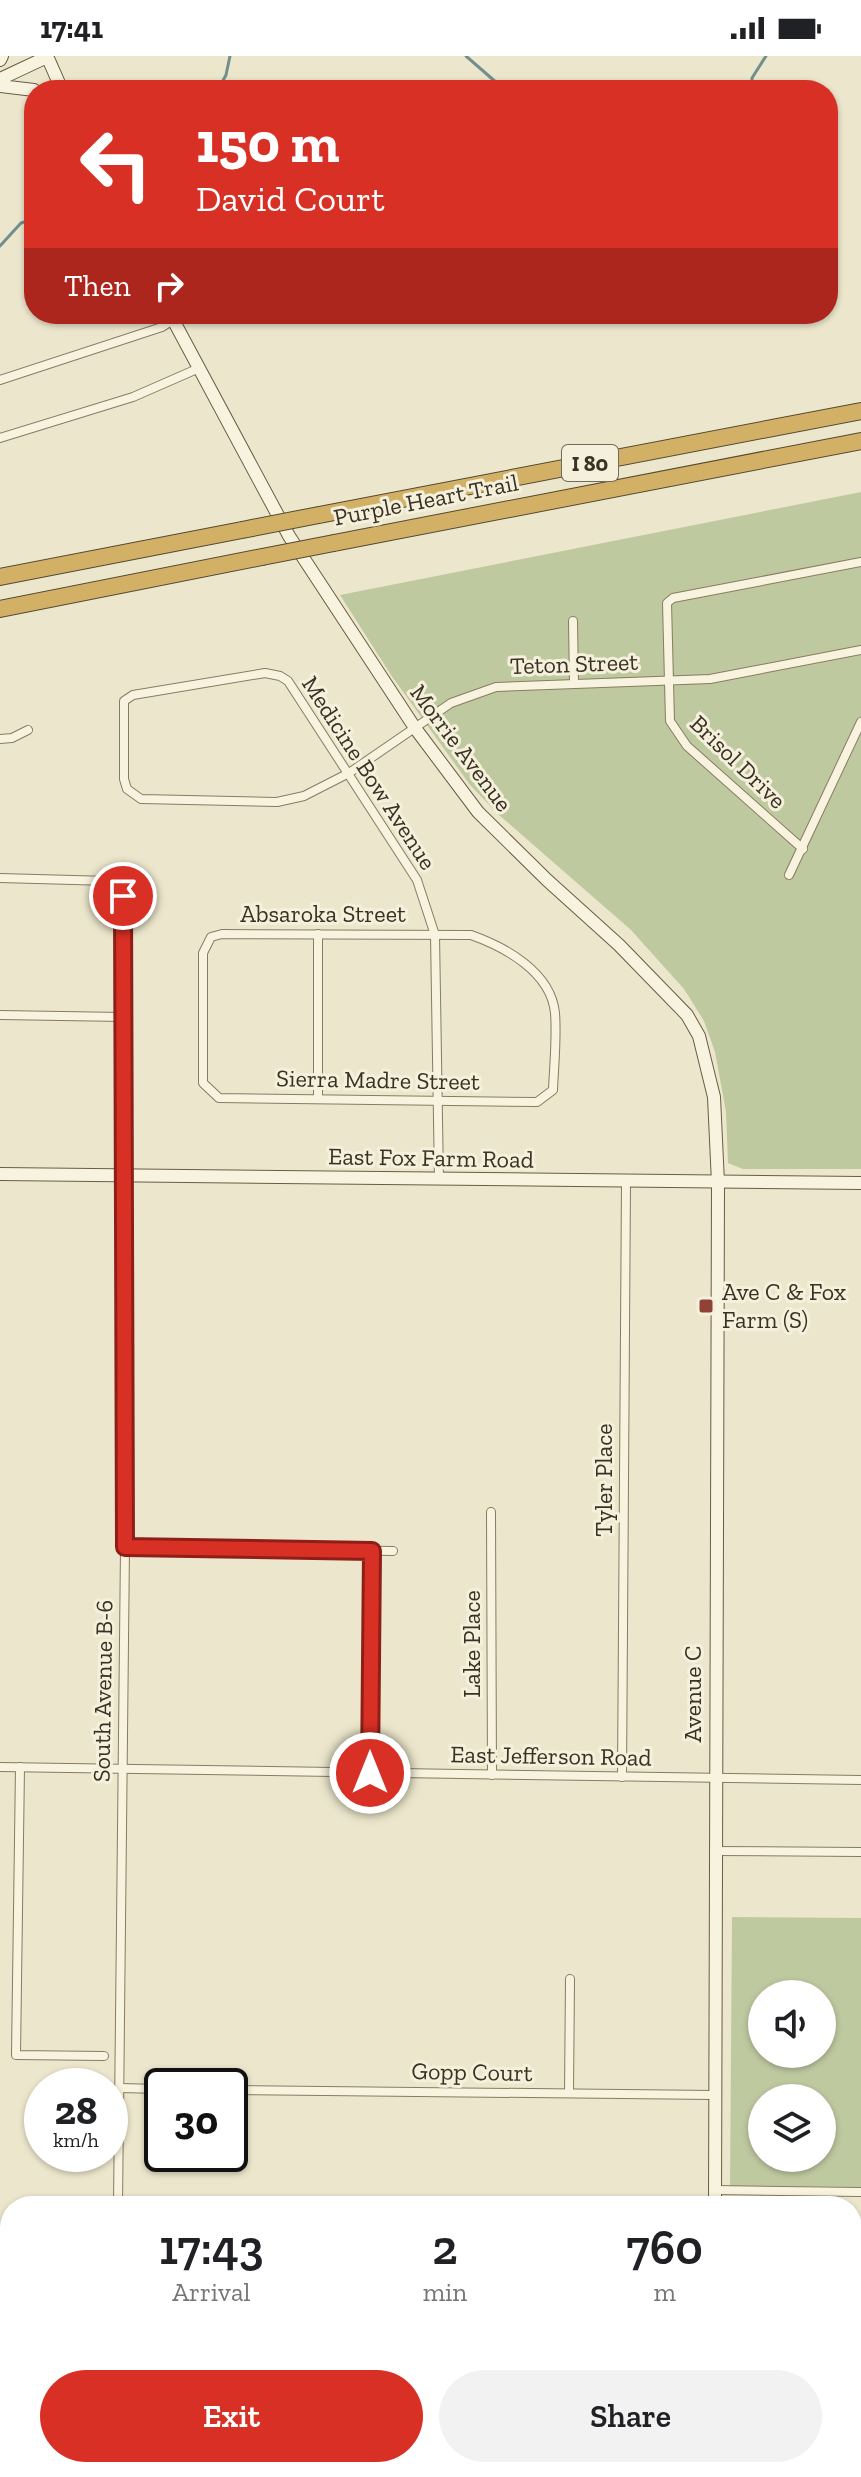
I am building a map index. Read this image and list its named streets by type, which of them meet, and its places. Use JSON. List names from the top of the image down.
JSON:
{
  "streets": {
    "highway": ["I 80", "Purple Heart Trail"],
    "main road": ["Morrie Avenue", "East Fox Farm Road", "Avenue C"],
    "street": [
      "Teton Street",
      "Brisol Drive",
      "Medicine Bow Avenue",
      "Absaroka Street",
      "Sierra Madre Street",
      "Tyler Place",
      "Lake Place",
      "South Avenue B-6",
      "East Jefferson Road",
      "Gopp Court"
    ]
  },
  "crossings": [
    ["Teton Street", "Morrie Avenue"],
    ["Teton Street", "Brisol Drive"],
    ["Teton Street", "Medicine Bow Avenue"],
    ["Morrie Avenue", "East Fox Farm Road"],
    ["Morrie Avenue", "Avenue C"],
    ["Medicine Bow Avenue", "Absaroka Street"],
    ["Medicine Bow Avenue", "Sierra Madre Street"],
    ["Medicine Bow Avenue", "East Fox Farm Road"],
    ["Absaroka Street", "Sierra Madre Street"],
    ["East Fox Farm Road", "Tyler Place"],
    ["East Fox Farm Road", "South Avenue B-6"],
    ["East Fox Farm Road", "Avenue C"],
    ["Tyler Place", "East Jefferson Road"],
    ["Lake Place", "East Jefferson Road"],
    ["South Avenue B-6", "East Jefferson Road"],
    ["Avenue C", "East Jefferson Road"],
    ["Avenue C", "Gopp Court"]
  ],
  "places": {
    "transit": ["Ave C & Fox Farm (S)"]
  },
  "page": {
    "status": "17:41",
    "turn": ["150 m", "David Court"],
    "then": "Then",
    "speed": "28 km/h",
    "limit": "30",
    "eta": [
      "17:43",
      "Arrival",
      "2",
      "min",
      "760",
      "m"
    ],
    "buttons": ["Exit", "Share"]
  }
}
